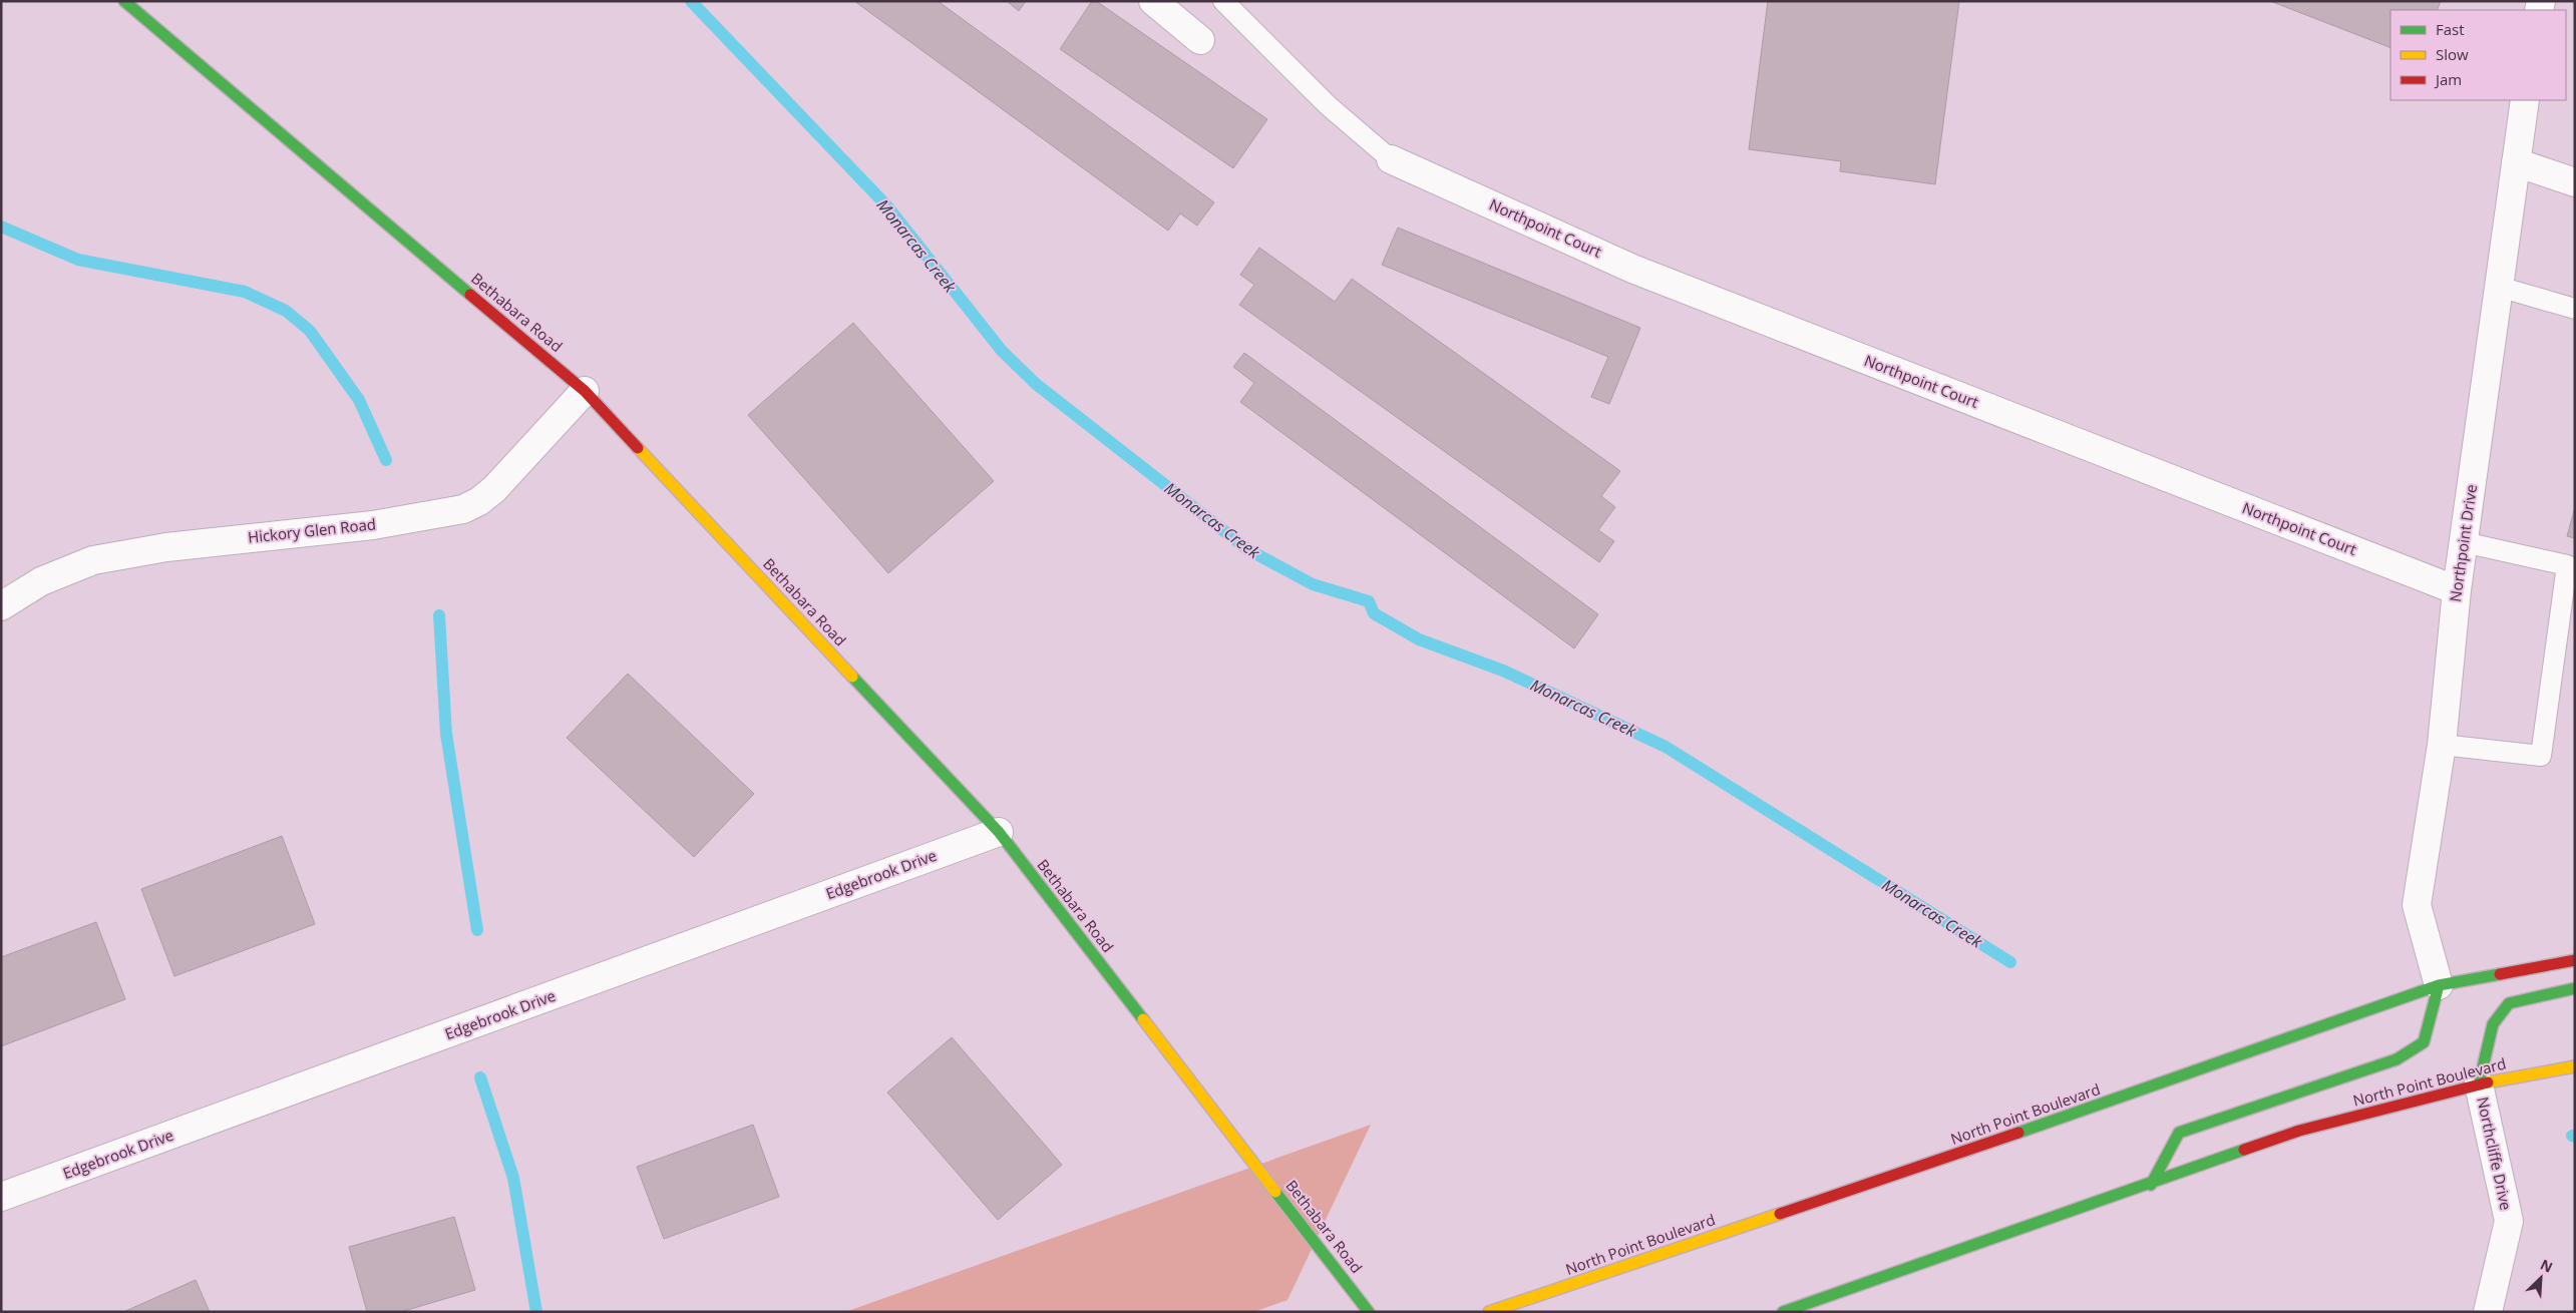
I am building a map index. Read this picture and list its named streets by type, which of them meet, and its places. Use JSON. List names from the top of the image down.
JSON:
{
  "streets": {
    "main road": ["Bethabara Road", "North Point Boulevard"],
    "street": [
      "Northpoint Court",
      "Hickory Glen Road",
      "Northpoint Drive",
      "Edgebrook Drive",
      "Northcliffe Drive"
    ]
  },
  "crossings": [
    ["Northpoint Court", "Northpoint Drive"],
    ["Bethabara Road", "Hickory Glen Road"],
    ["Bethabara Road", "Edgebrook Drive"],
    ["Northpoint Drive", "North Point Boulevard"],
    ["North Point Boulevard", "Northcliffe Drive"]
  ],
  "water": ["Monarcas Creek"],
  "legend": ["Fast", "Slow", "Jam"],
  "north": "top right"
}
